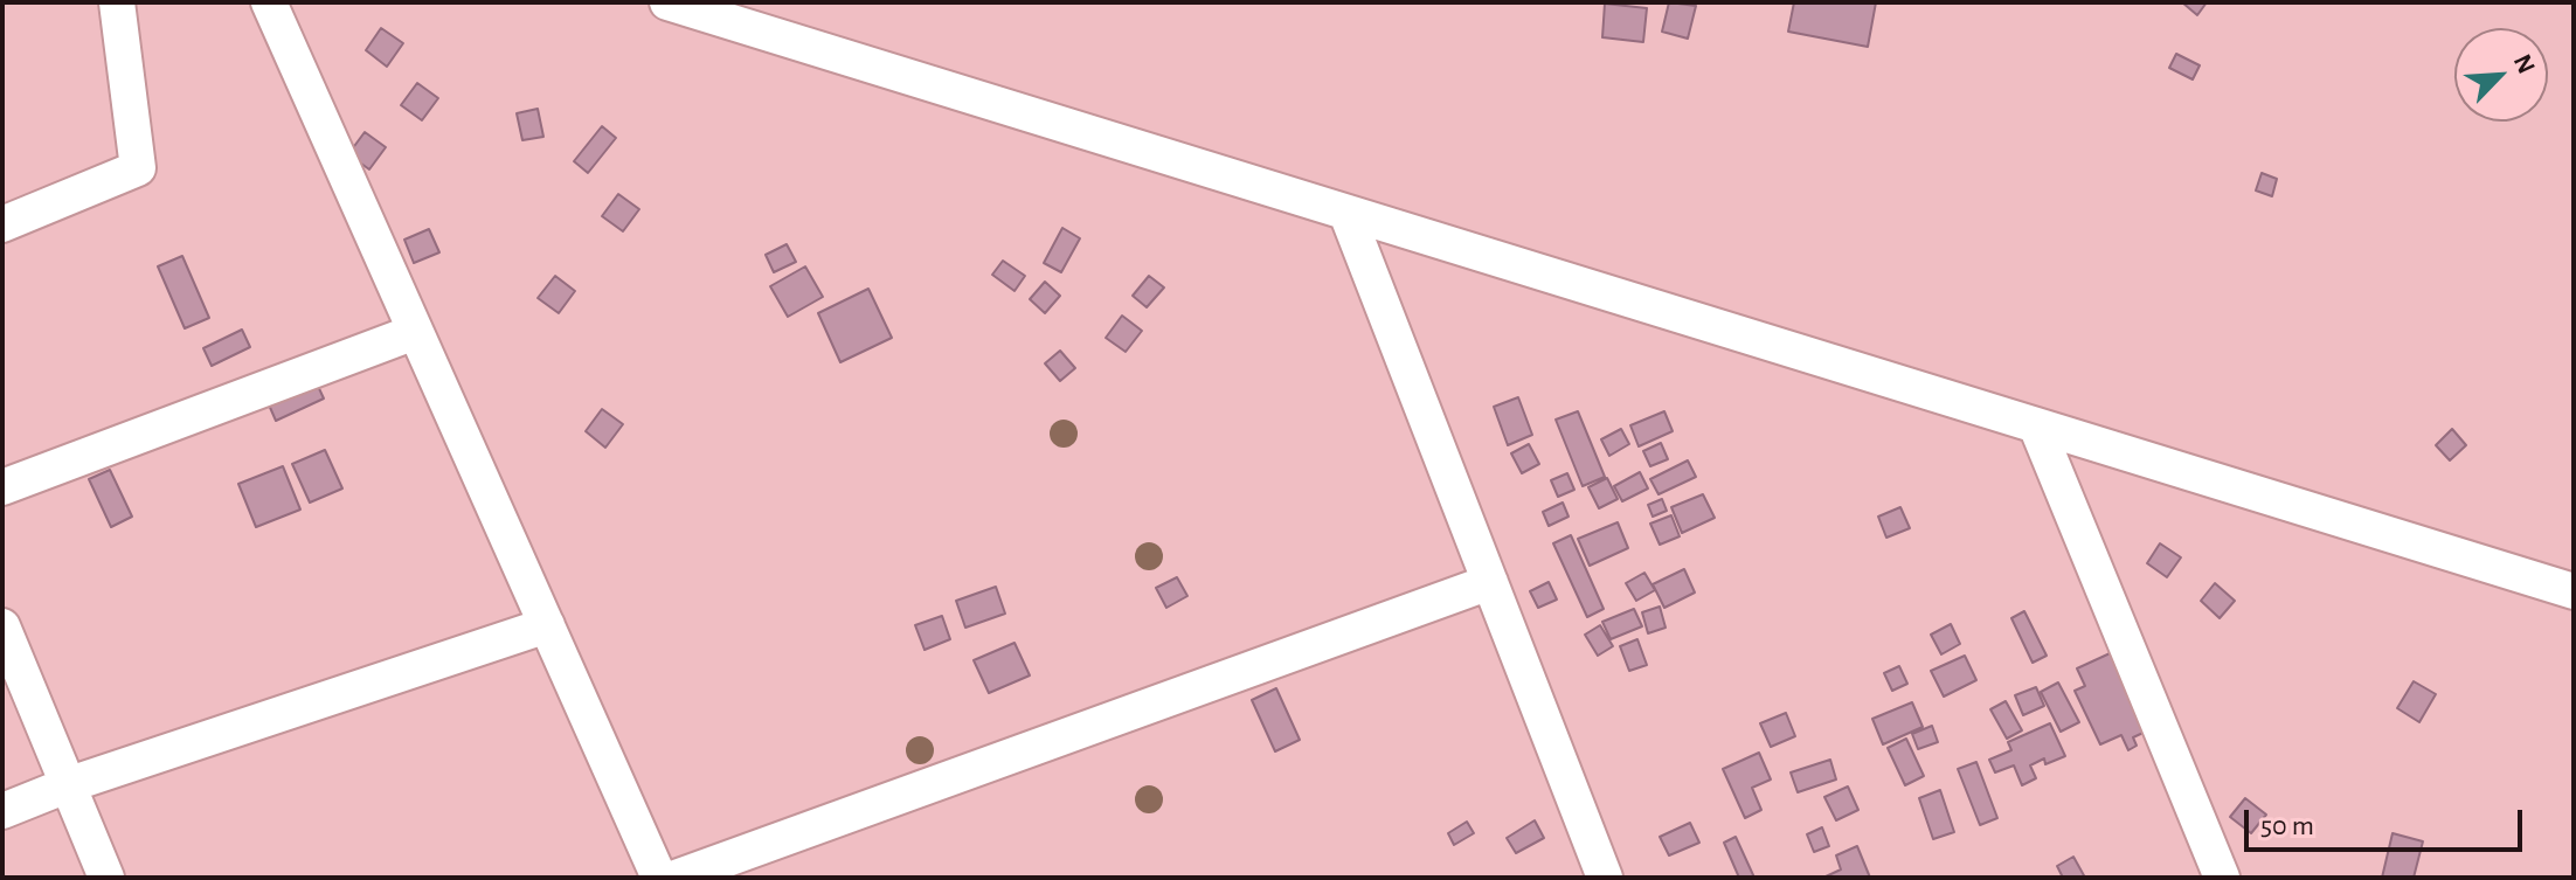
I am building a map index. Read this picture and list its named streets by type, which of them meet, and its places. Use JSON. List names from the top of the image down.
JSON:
{
  "scale_bar": "50 m",
  "north": "top right"
}
